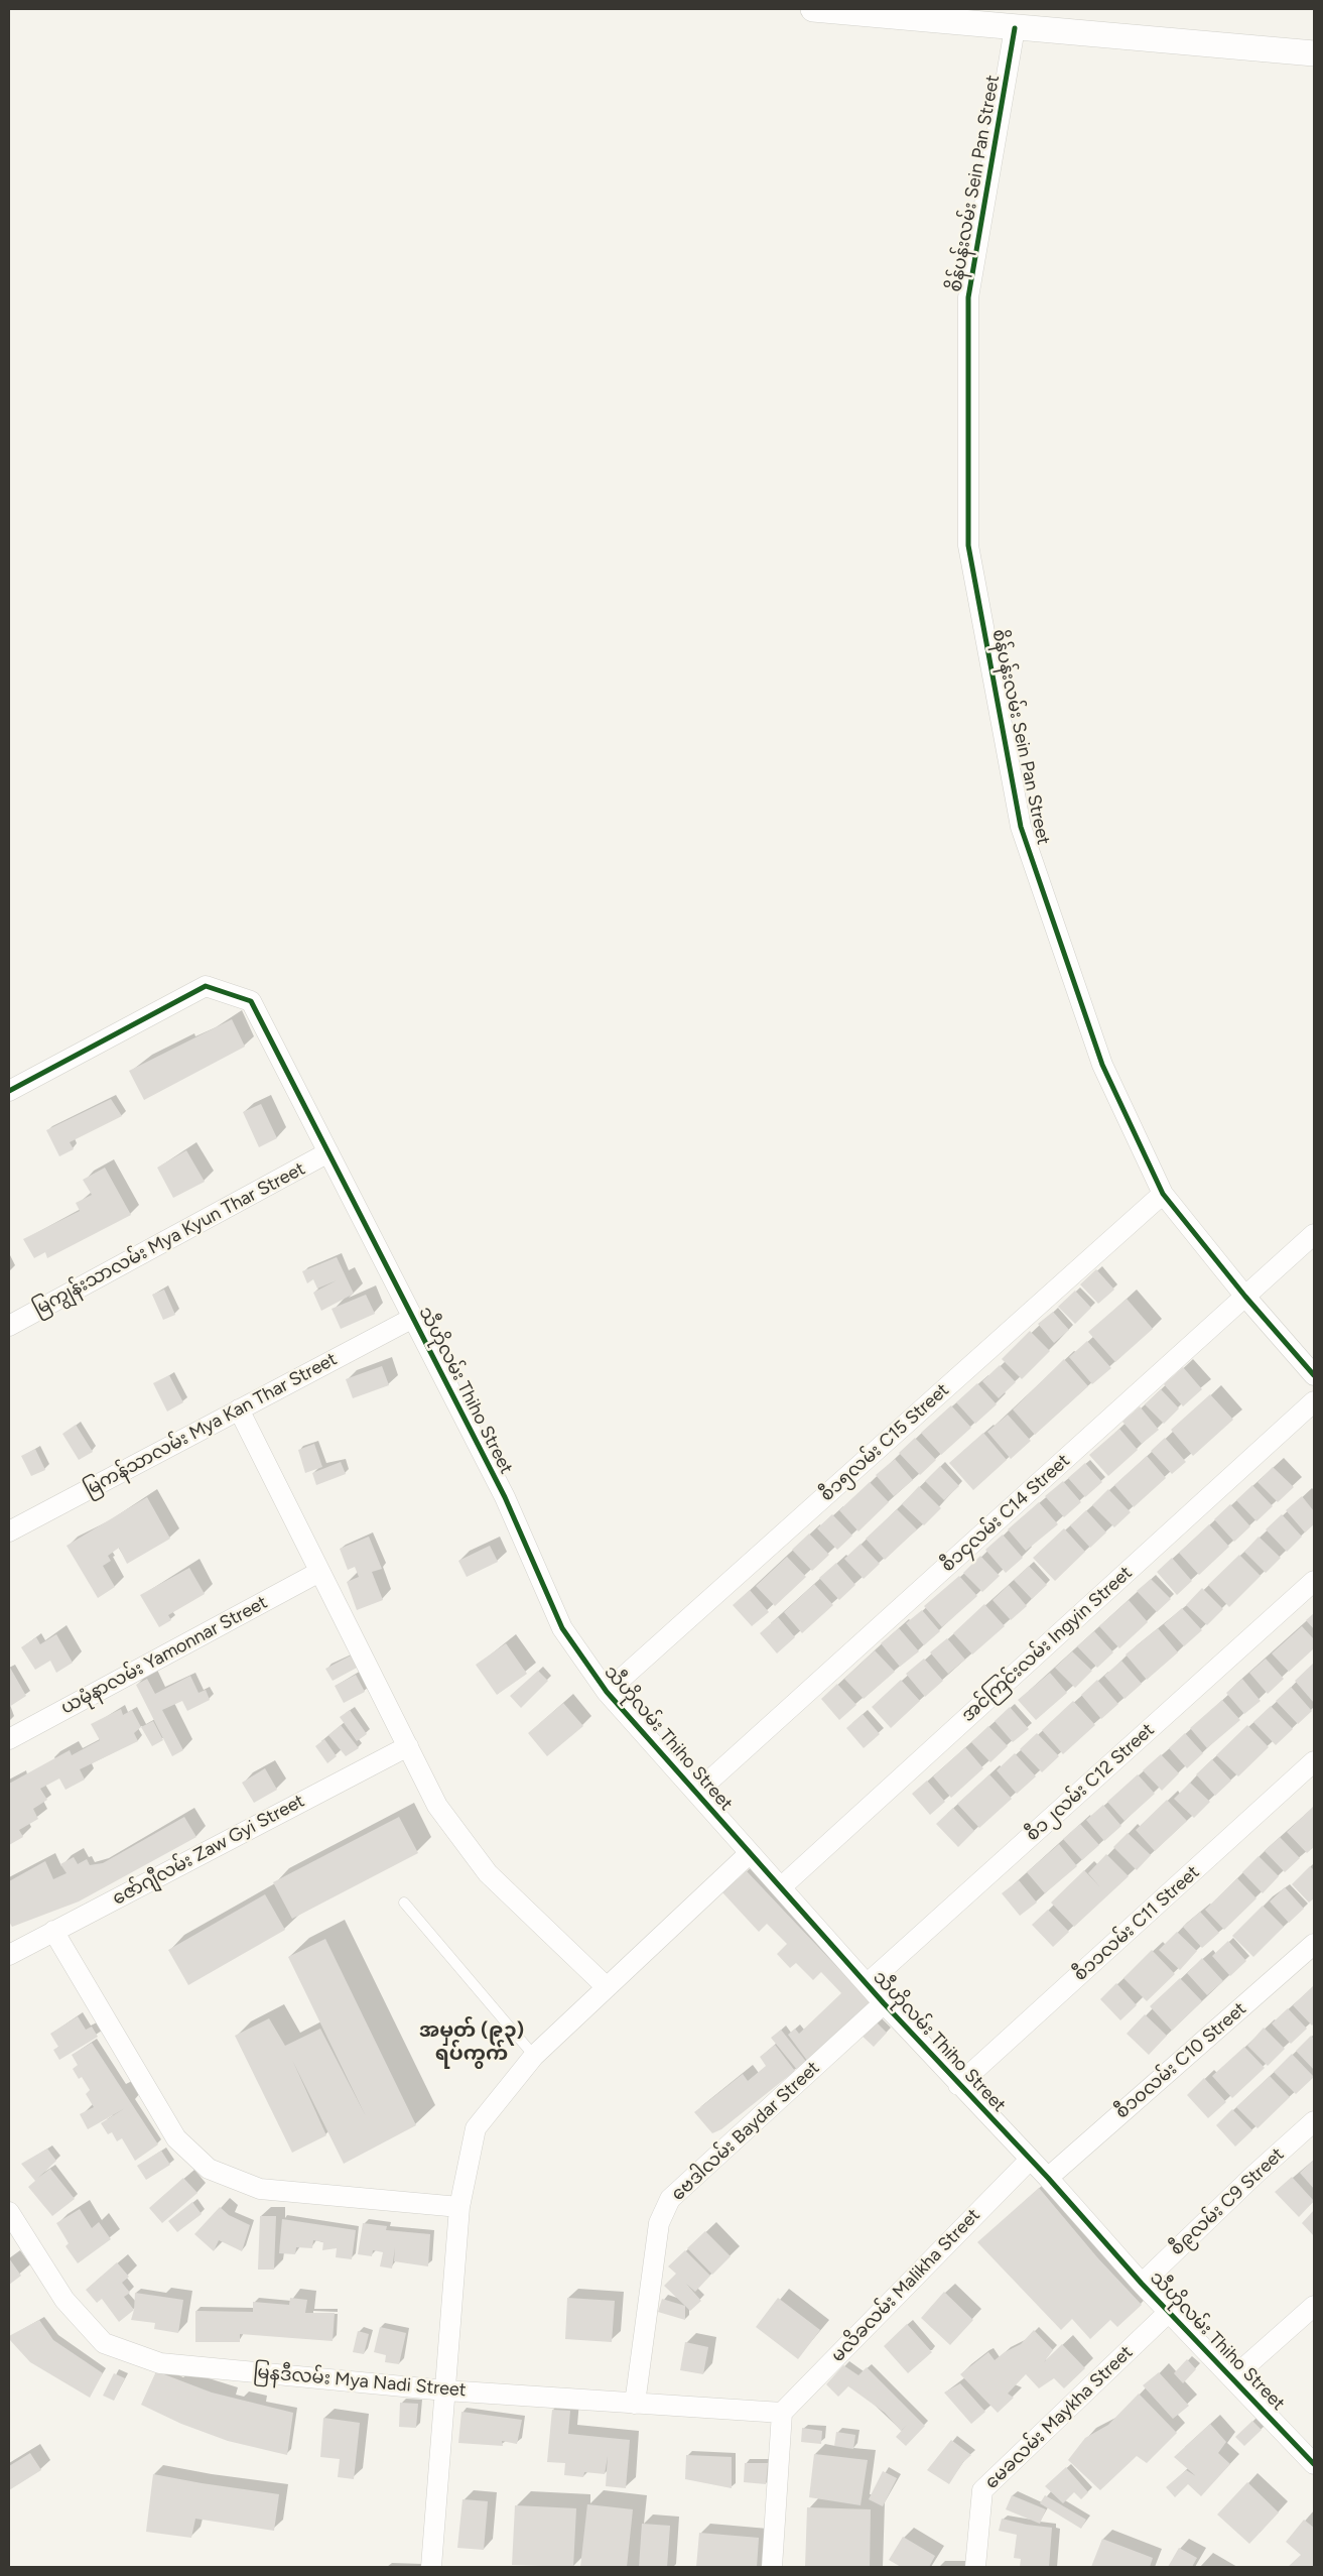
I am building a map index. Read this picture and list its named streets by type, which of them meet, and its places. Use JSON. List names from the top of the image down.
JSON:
{
  "streets": {
    "street": [
      "စိန်ပန်းလမ်း Sein Pan Street",
      "မြကျွန်းသာလမ်း Mya Kyun Thar Street",
      "သီဟိုလမ်း Thiho Street",
      "မြကန်သာလမ်း Mya Kan Thar Street",
      "စီ၁၅လမ်း C15 Street",
      "စီ၁၄လမ်း C14 Street",
      "အင်ကြင်းလမ်း Ingyin Street",
      "ယမုံနာလမ်း Yamonnar Street",
      "စီ၁၂လမ်း C12 Street",
      "ဇော်ဂျီလမ်း Zaw Gyi Street",
      "စီ၁၁လမ်း C11 Street",
      "စီ၁၀လမ်း C10 Street",
      "ဗေဒါလမ်း Baydar Street",
      "စီ၉လမ်း C9 Street",
      "မလိခလမ်း Malikha Street",
      "မြနဒီလမ်း Mya Nadi Street",
      "မေခလမ်း Maykha Street"
    ]
  },
  "crossings": [
    ["စိန်ပန်းလမ်း Sein Pan Street", "စီ၁၅လမ်း C15 Street"],
    ["စိန်ပန်းလမ်း Sein Pan Street", "စီ၁၄လမ်း C14 Street"],
    ["မြကျွန်းသာလမ်း Mya Kyun Thar Street", "သီဟိုလမ်း Thiho Street"],
    ["သီဟိုလမ်း Thiho Street", "မြကန်သာလမ်း Mya Kan Thar Street"],
    ["သီဟိုလမ်း Thiho Street", "စီ၁၅လမ်း C15 Street"],
    ["သီဟိုလမ်း Thiho Street", "စီ၁၄လမ်း C14 Street"],
    ["သီဟိုလမ်း Thiho Street", "အင်ကြင်းလမ်း Ingyin Street"],
    ["သီဟိုလမ်း Thiho Street", "စီ၁၂လမ်း C12 Street"],
    ["သီဟိုလမ်း Thiho Street", "စီ၁၁လမ်း C11 Street"],
    ["သီဟိုလမ်း Thiho Street", "စီ၁၀လမ်း C10 Street"],
    ["သီဟိုလမ်း Thiho Street", "ဗေဒါလမ်း Baydar Street"],
    ["သီဟိုလမ်း Thiho Street", "စီ၉လမ်း C9 Street"],
    ["သီဟိုလမ်း Thiho Street", "မလိခလမ်း Malikha Street"],
    ["သီဟိုလမ်း Thiho Street", "မေခလမ်း Maykha Street"],
    ["ဗေဒါလမ်း Baydar Street", "မြနဒီလမ်း Mya Nadi Street"],
    ["မလိခလမ်း Malikha Street", "မြနဒီလမ်း Mya Nadi Street"]
  ],
  "districts": ["အမှတ် (၉၃) ရပ်ကွက်"]
}
